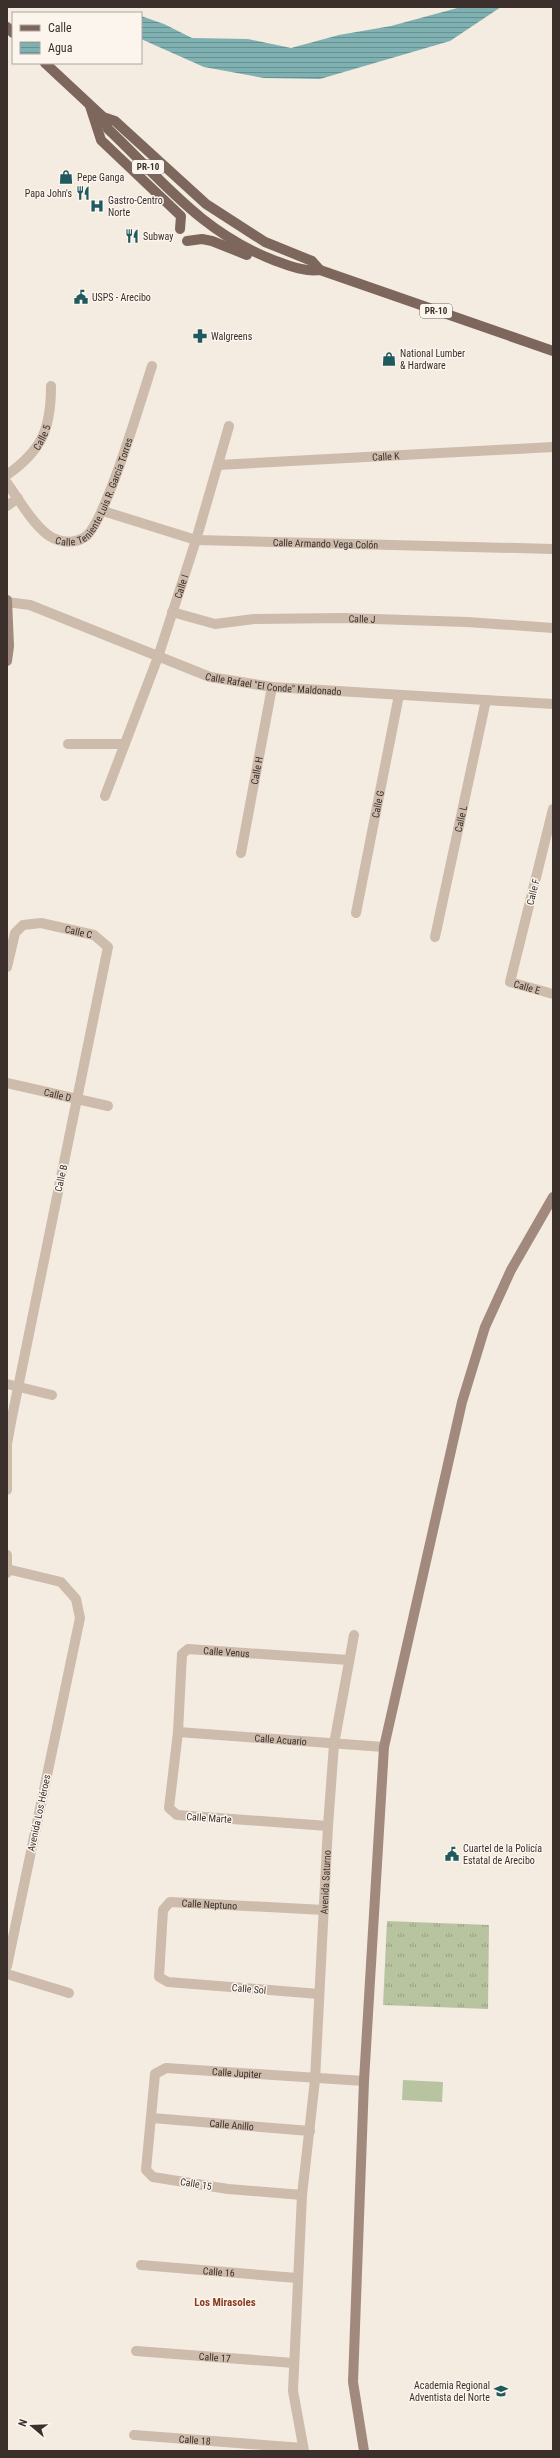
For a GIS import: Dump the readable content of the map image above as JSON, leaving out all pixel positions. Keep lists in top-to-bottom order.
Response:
{
  "streets": {
    "main road": ["PR-10"],
    "street": [
      "Calle 5",
      "Calle K",
      "Calle Teniente Luis R. García Torres",
      "Calle Armando Vega Colón",
      "Calle I",
      "Calle J",
      "Calle Rafael \"El Conde\" Maldonado",
      "Calle H",
      "Calle G",
      "Calle L",
      "Calle F",
      "Calle C",
      "Calle E",
      "Calle D",
      "Calle B",
      "Calle Venus",
      "Calle Acuario",
      "Avenida Los Héroes",
      "Calle Marte",
      "Avenida Saturno",
      "Calle Neptuno",
      "Calle Sol",
      "Calle Jupiter",
      "Calle Anillo",
      "Calle 15",
      "Calle 16",
      "Calle 17",
      "Calle 18"
    ]
  },
  "crossings": [
    ["Calle K", "Calle I"],
    ["Calle Teniente Luis R. García Torres", "Calle Armando Vega Colón"],
    ["Calle Armando Vega Colón", "Calle I"],
    ["Calle I", "Calle J"],
    ["Calle I", "Calle Rafael \"El Conde\" Maldonado"],
    ["Calle Rafael \"El Conde\" Maldonado", "Calle H"],
    ["Calle Rafael \"El Conde\" Maldonado", "Calle G"],
    ["Calle Rafael \"El Conde\" Maldonado", "Calle L"],
    ["Calle F", "Calle E"],
    ["Calle C", "Calle B"],
    ["Calle D", "Calle B"],
    ["Calle Venus", "Calle Acuario"],
    ["Calle Venus", "Calle Marte"],
    ["Calle Venus", "Avenida Saturno"],
    ["Calle Acuario", "Calle Marte"],
    ["Calle Acuario", "Avenida Saturno"],
    ["Calle Marte", "Avenida Saturno"],
    ["Avenida Saturno", "Calle Neptuno"],
    ["Avenida Saturno", "Calle Sol"],
    ["Avenida Saturno", "Calle Jupiter"],
    ["Avenida Saturno", "Calle Anillo"],
    ["Avenida Saturno", "Calle 15"],
    ["Avenida Saturno", "Calle 16"],
    ["Avenida Saturno", "Calle 17"],
    ["Avenida Saturno", "Calle 18"],
    ["Calle Neptuno", "Calle Sol"],
    ["Calle Jupiter", "Calle Anillo"],
    ["Calle Jupiter", "Calle 15"],
    ["Calle Anillo", "Calle 15"]
  ],
  "districts": ["Los Mirasoles"],
  "places": {
    "shop": ["Pepe Ganga", "National Lumber & Hardware"],
    "restaurant": ["Papa John's", "Subway"],
    "hospital": ["Gastro-Centro Norte"],
    "public building": ["USPS - Arecibo", "Cuartel de la Policía Estatal de Arecibo"],
    "pharmacy": ["Walgreens"],
    "school or university": ["Academia Regional Adventista del Norte"]
  },
  "legend": ["Calle", "Agua"],
  "north": "left"
}
